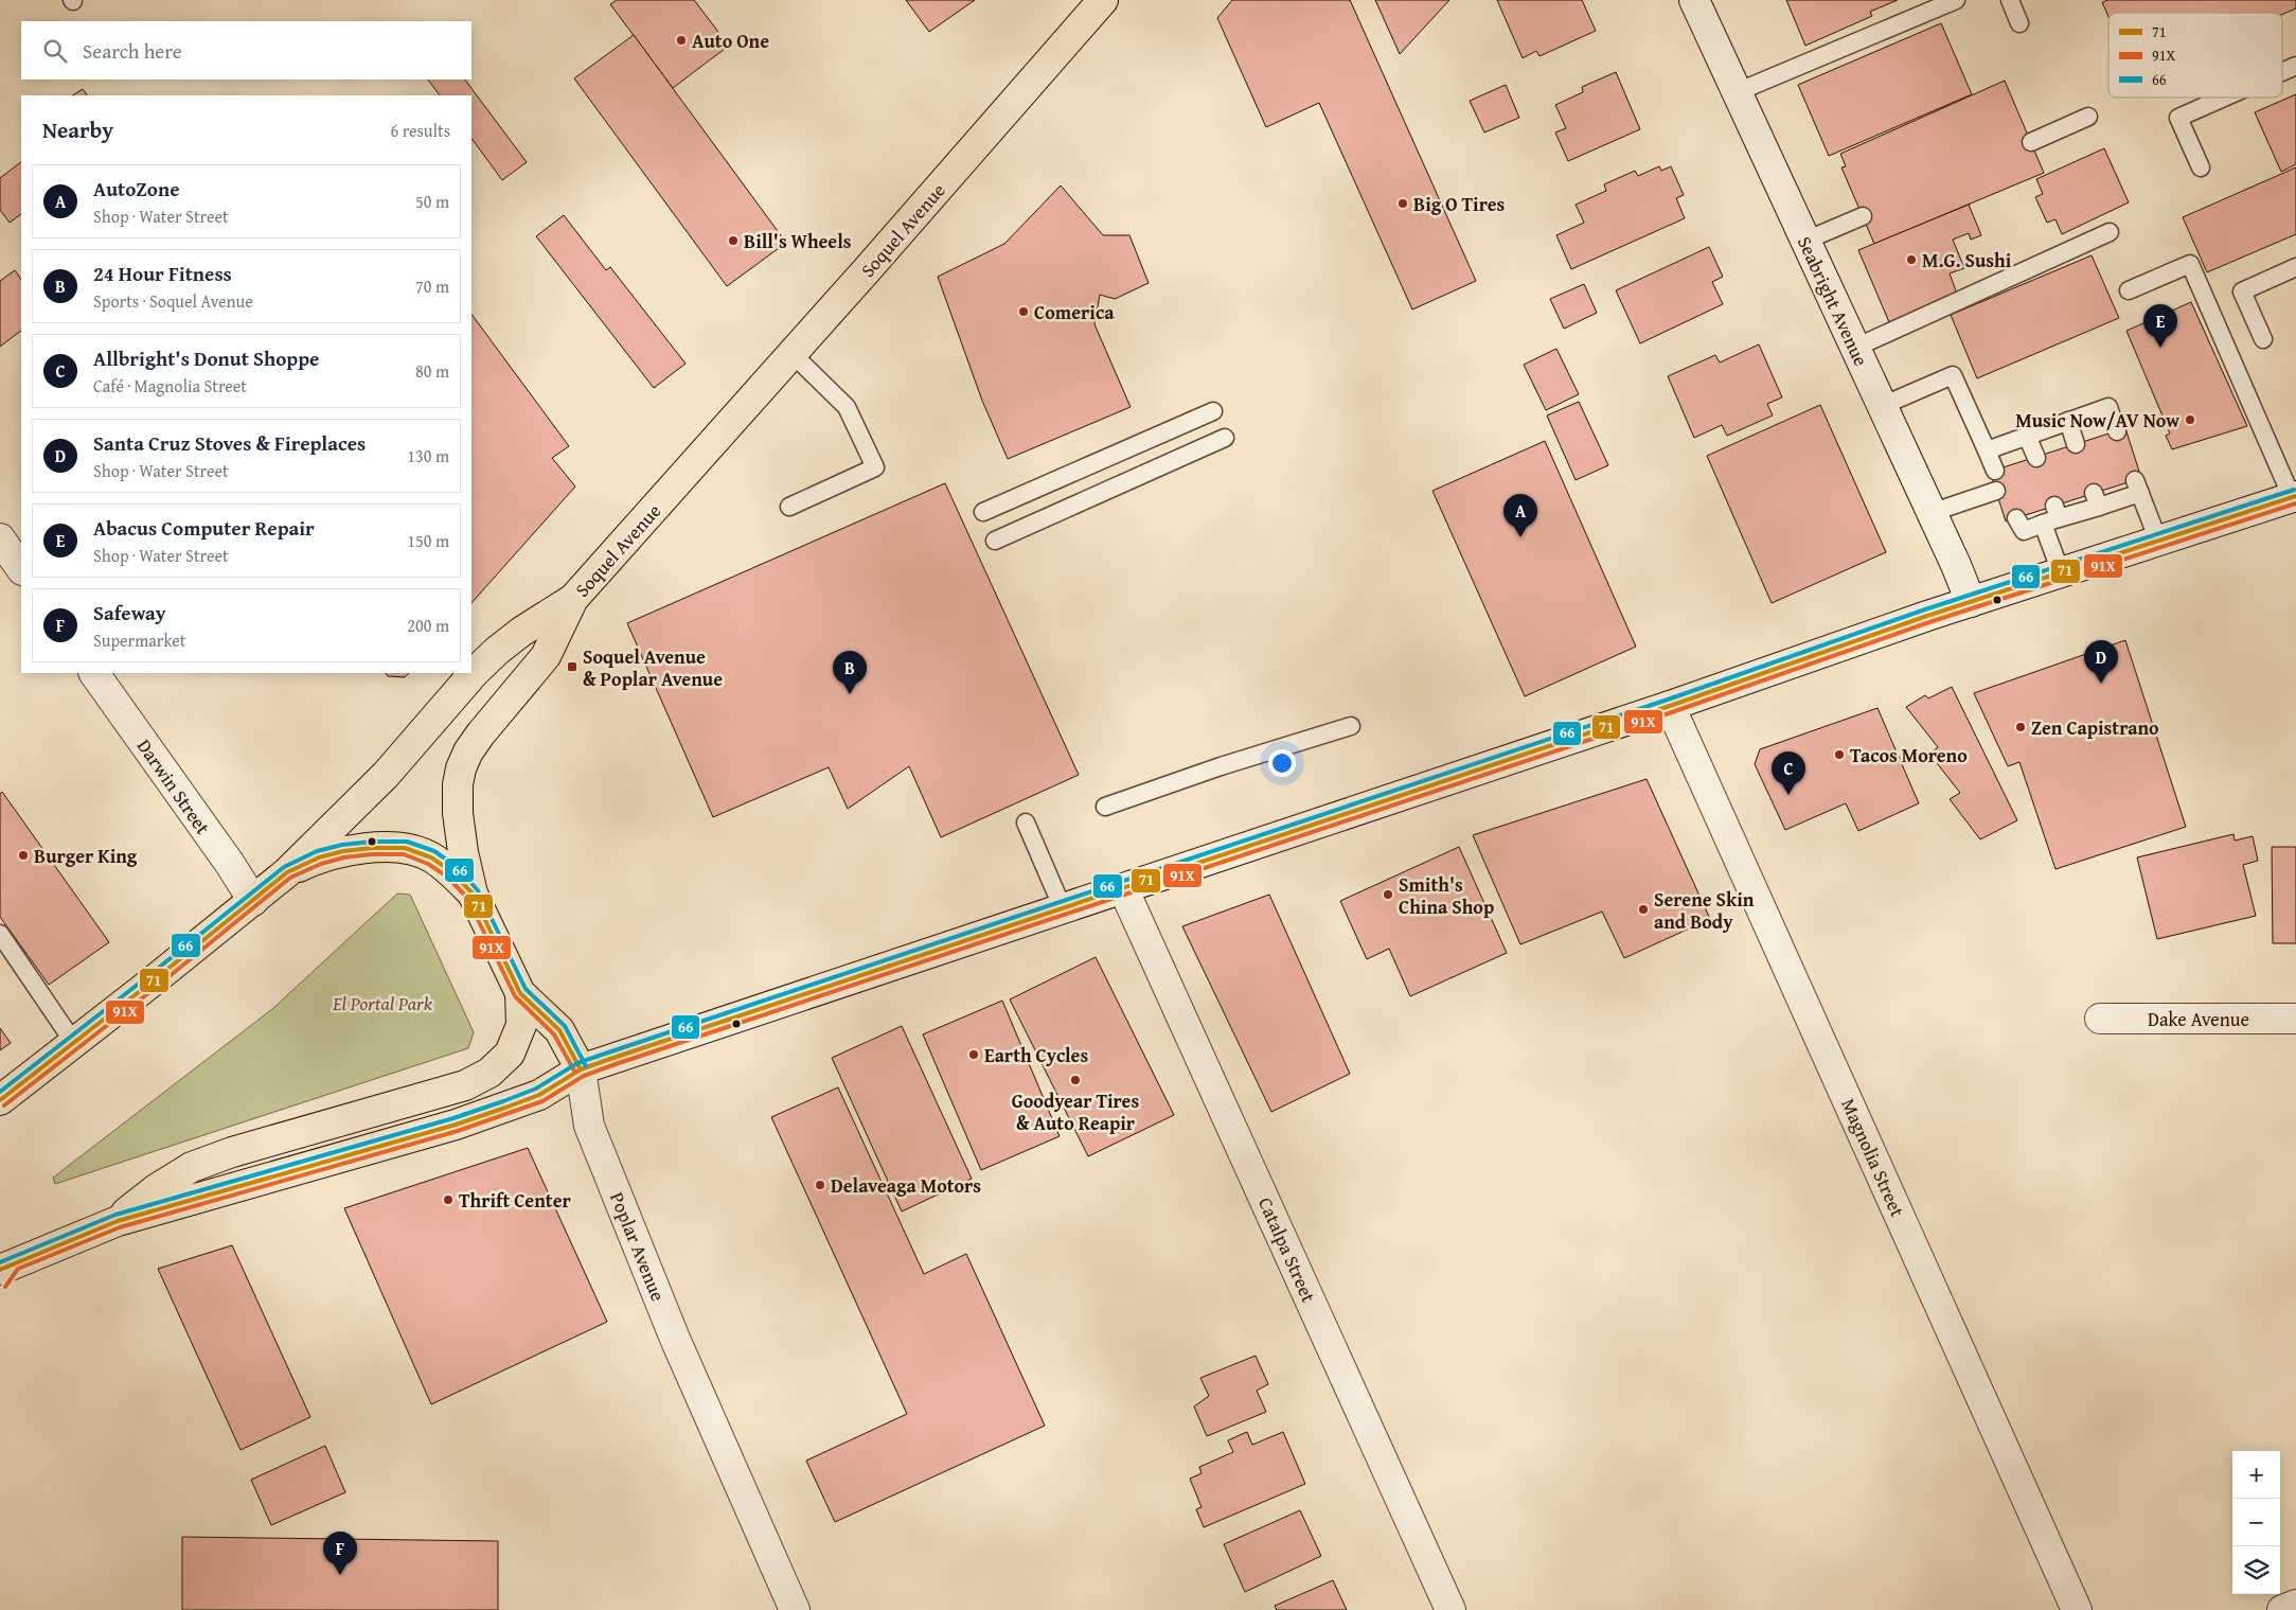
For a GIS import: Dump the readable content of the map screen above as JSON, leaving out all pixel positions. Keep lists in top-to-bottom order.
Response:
{
  "streets": {
    "main road": ["Soquel Avenue", "Poplar Avenue"],
    "street": [
      "Seabright Avenue",
      "Darwin Street",
      "Dake Avenue",
      "Magnolia Street",
      "Catalpa Street"
    ]
  },
  "crossings": [
    ["Soquel Avenue", "Darwin Street"]
  ],
  "parks": ["El Portal Park"],
  "places": {
    "other": [
      "Auto One",
      "Big O Tires",
      "Bill's Wheels",
      "M.G. Sushi",
      "Comerica",
      "Music Now/AV Now",
      "Zen Capistrano",
      "Tacos Moreno",
      "Burger King",
      "Smith's China Shop",
      "Serene Skin and Body",
      "Earth Cycles",
      "Goodyear Tires & Auto Reapir",
      "Delaveaga Motors",
      "Thrift Center"
    ],
    "transit": ["Soquel Avenue & Poplar Avenue"]
  },
  "lines": ["transit line 66", "transit line 71", "transit line 91X"],
  "legend": ["71", "91X", "66"],
  "page": {
    "search": "Search here",
    "heading": ["Nearby", "6 results"],
    "list": [
      {
        "mark": "A",
        "name": "AutoZone",
        "note": "Shop · Water Street",
        "value": "50 m"
      },
      {
        "mark": "B",
        "name": "24 Hour Fitness",
        "note": "Sports · Soquel Avenue",
        "value": "70 m"
      },
      {
        "mark": "C",
        "name": "Allbright's Donut Shoppe",
        "note": "Café · Magnolia Street",
        "value": "80 m"
      },
      {
        "mark": "D",
        "name": "Santa Cruz Stoves & Fireplaces",
        "note": "Shop · Water Street",
        "value": "130 m"
      },
      {
        "mark": "E",
        "name": "Abacus Computer Repair",
        "note": "Shop · Water Street",
        "value": "150 m"
      },
      {
        "mark": "F",
        "name": "Safeway",
        "note": "Supermarket",
        "value": "200 m"
      }
    ],
    "pins": [
      "E",
      "A",
      "D",
      "B",
      "C",
      "F"
    ],
    "map_buttons": ["+", "−"]
  }
}
